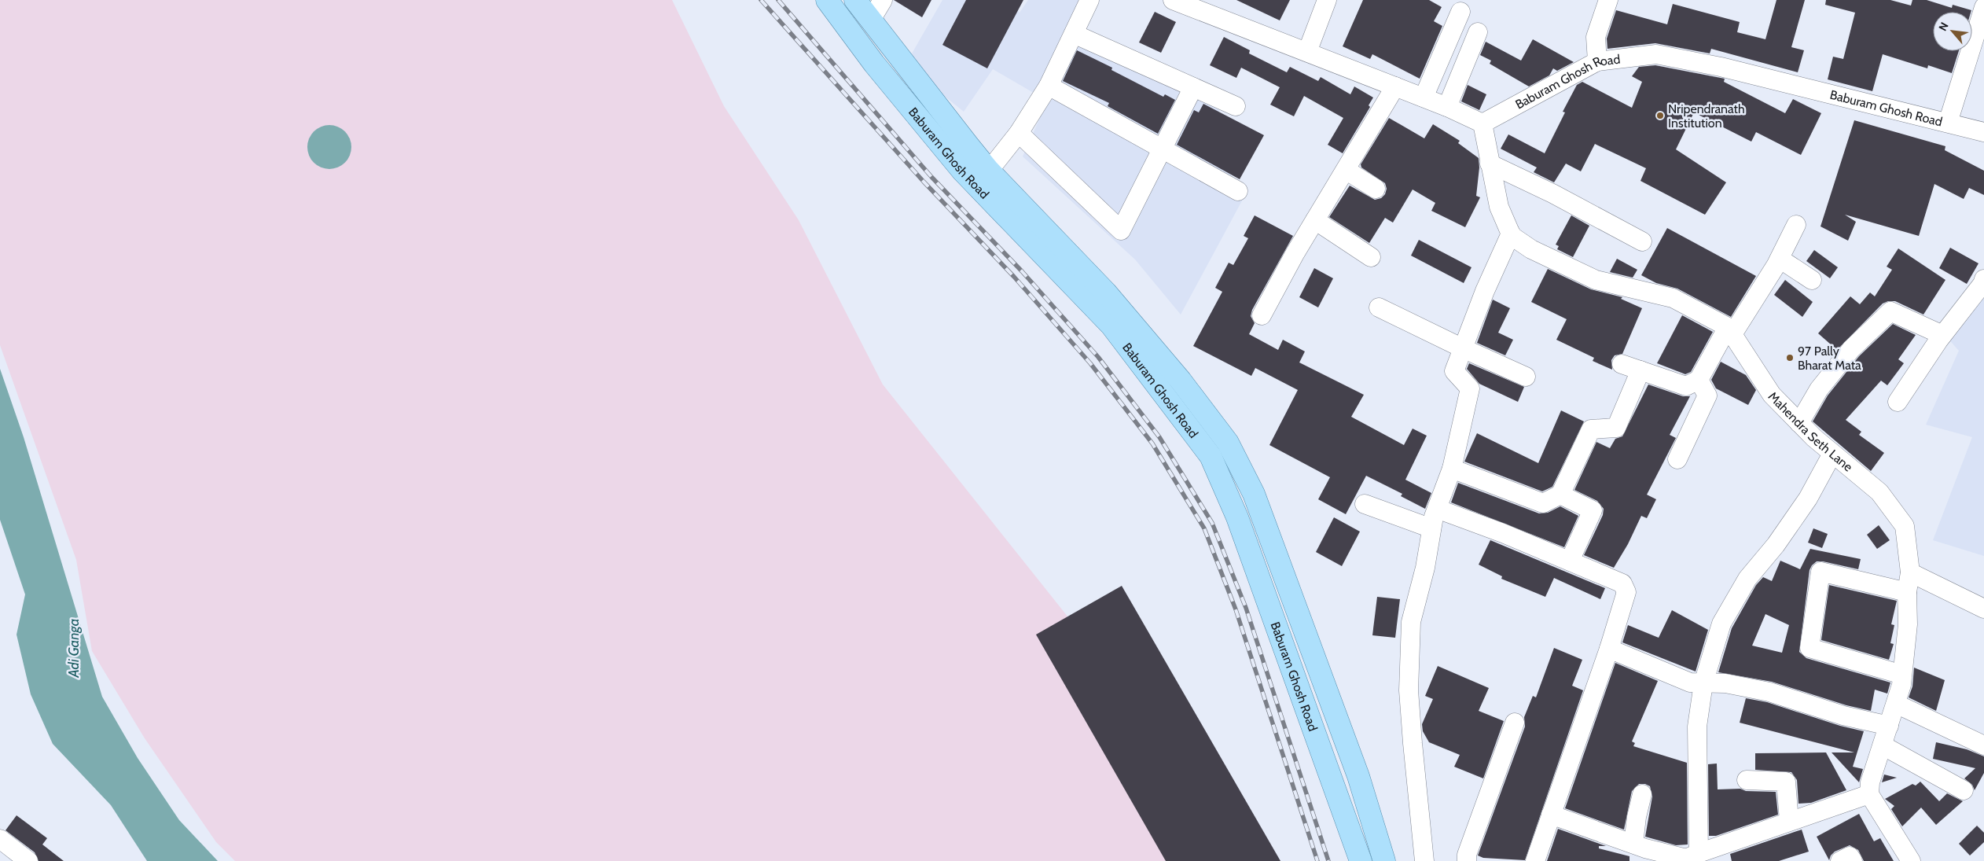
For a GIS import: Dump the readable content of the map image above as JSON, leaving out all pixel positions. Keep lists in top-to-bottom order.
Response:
{
  "streets": {
    "main road": ["Baburam Ghosh Road"],
    "street": ["Mahendra Seth Lane"]
  },
  "crossings": [
    ["Baburam Ghosh Road", "Mahendra Seth Lane"]
  ],
  "water": ["Adi Ganga"],
  "places": ["Nripendranath Institution", "97 Pally Bharat Mata"],
  "north": "top left"
}
